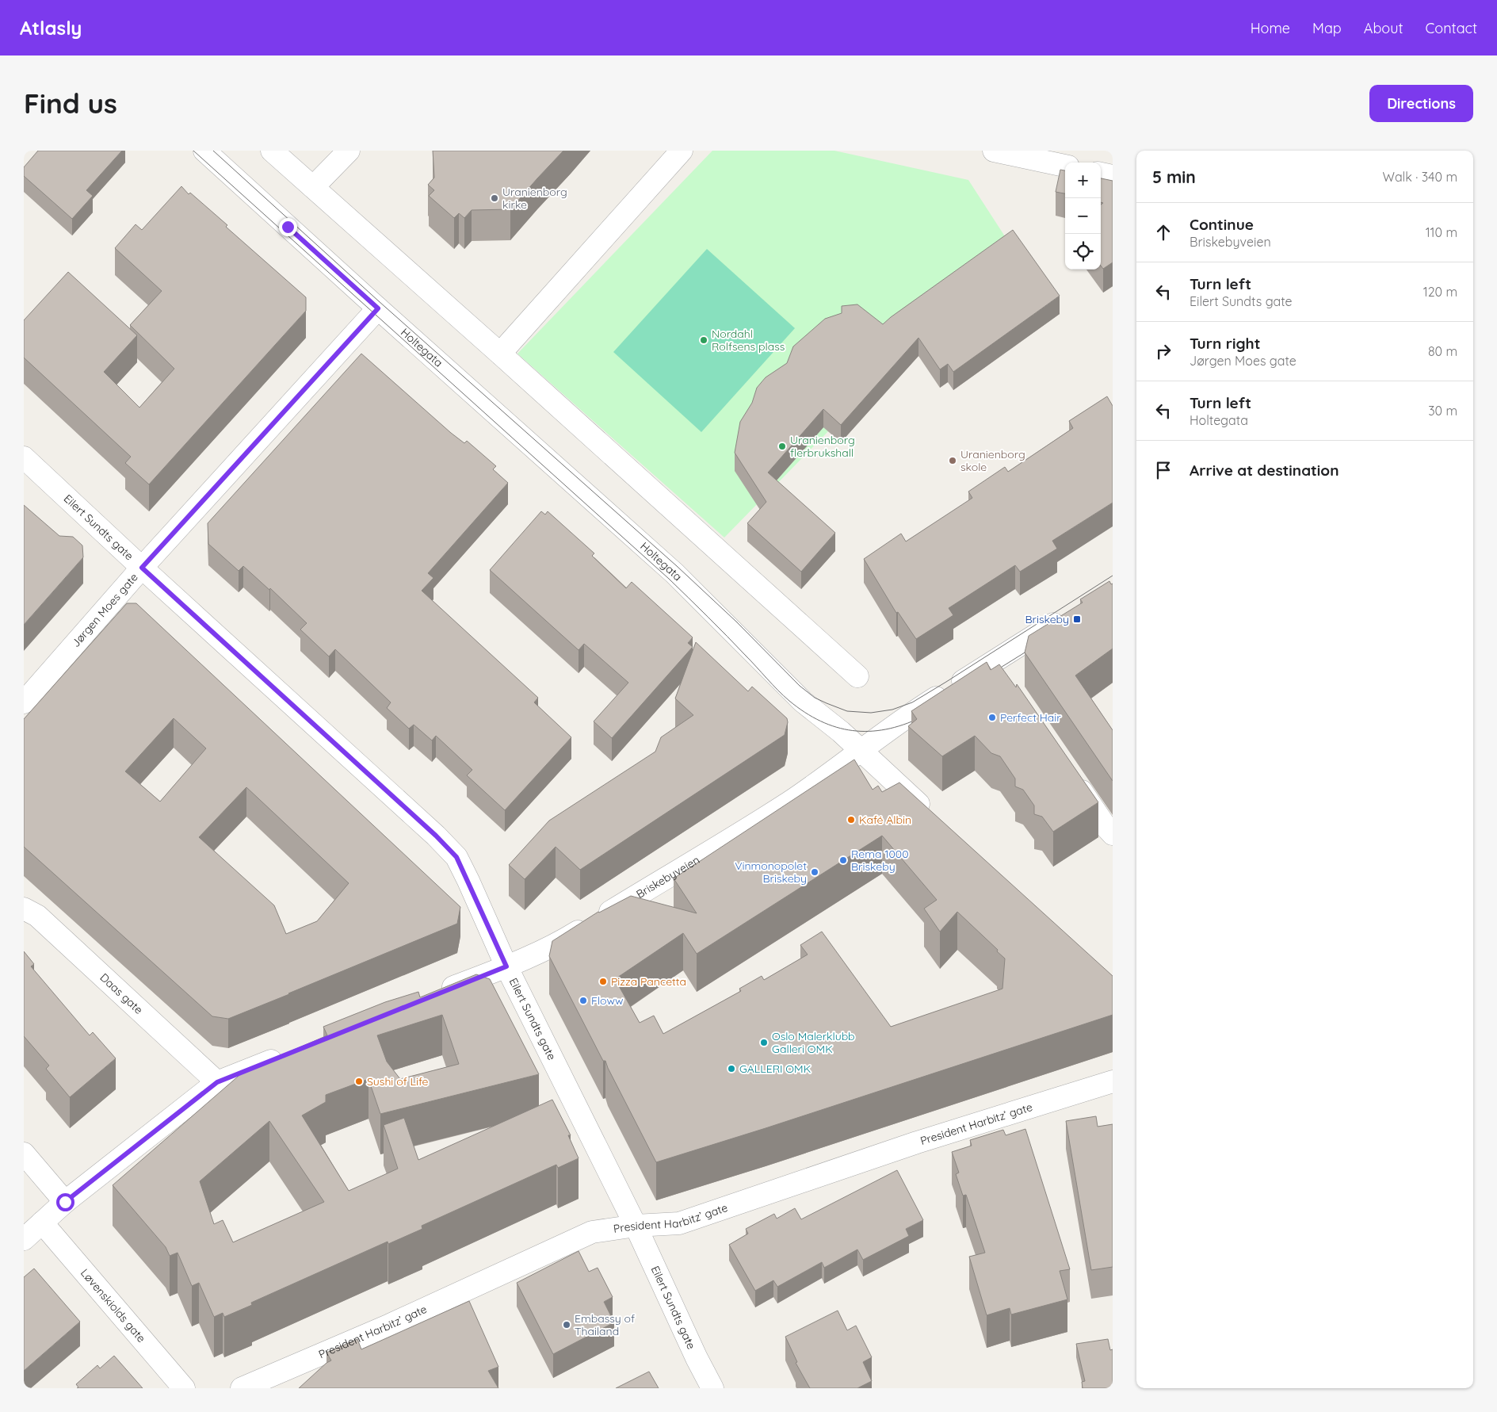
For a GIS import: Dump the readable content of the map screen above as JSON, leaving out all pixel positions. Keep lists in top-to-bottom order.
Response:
{
  "streets": {
    "street": [
      "Holtegata",
      "Eilert Sundts gate",
      "Jørgen Moes gate",
      "Briskebyveien",
      "Daas gate",
      "President Harbitz’ gate",
      "Løvenskiolds gate"
    ]
  },
  "crossings": [
    ["Holtegata", "Jørgen Moes gate"],
    ["Holtegata", "Briskebyveien"],
    ["Eilert Sundts gate", "Jørgen Moes gate"],
    ["Eilert Sundts gate", "Briskebyveien"],
    ["Eilert Sundts gate", "President Harbitz’ gate"]
  ],
  "places": {
    "other": [
      "Uranienborg kirke",
      "Nordahl Rolfsens plass",
      "Uranienborg flerbrukshall",
      "Uranienborg skole",
      "Perfect Hair",
      "Kafé Albin",
      "Rema 1000 Briskeby",
      "Vinmonopolet Briskeby",
      "Pizza Pancetta",
      "Floww",
      "Oslo Malerklubb Galleri OMK",
      "GALLERI OMK",
      "Sushi of Life",
      "Embassy of Thailand"
    ],
    "transit": ["Briskeby"]
  },
  "page": {
    "header": "Atlasly",
    "nav": [
      "Home",
      "Map",
      "About",
      "Contact"
    ],
    "buttons": "Directions",
    "title": "Find us",
    "heading": ["5 min", "Walk · 340 m"],
    "map_buttons": ["+", "−"],
    "list": [
      ["Continue", "Briskebyveien", "110 m"],
      ["Turn left", "Eilert Sundts gate", "120 m"],
      ["Turn right", "Jørgen Moes gate", "80 m"],
      ["Turn left", "Holtegata", "30 m"],
      "Arrive at destination"
    ]
  }
}
